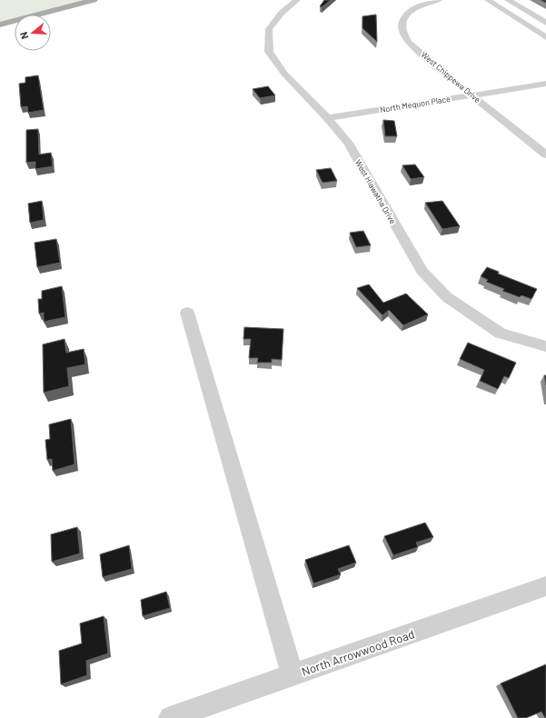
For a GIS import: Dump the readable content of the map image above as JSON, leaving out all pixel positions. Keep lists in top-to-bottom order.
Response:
{
  "streets": {
    "street": [
      "West Chippewa Drive",
      "North Mequon Place",
      "West Hiawatha Drive",
      "North Arrowwood Road"
    ]
  },
  "crossings": [
    ["West Chippewa Drive", "North Mequon Place"],
    ["North Mequon Place", "West Hiawatha Drive"]
  ],
  "north": "left"
}
